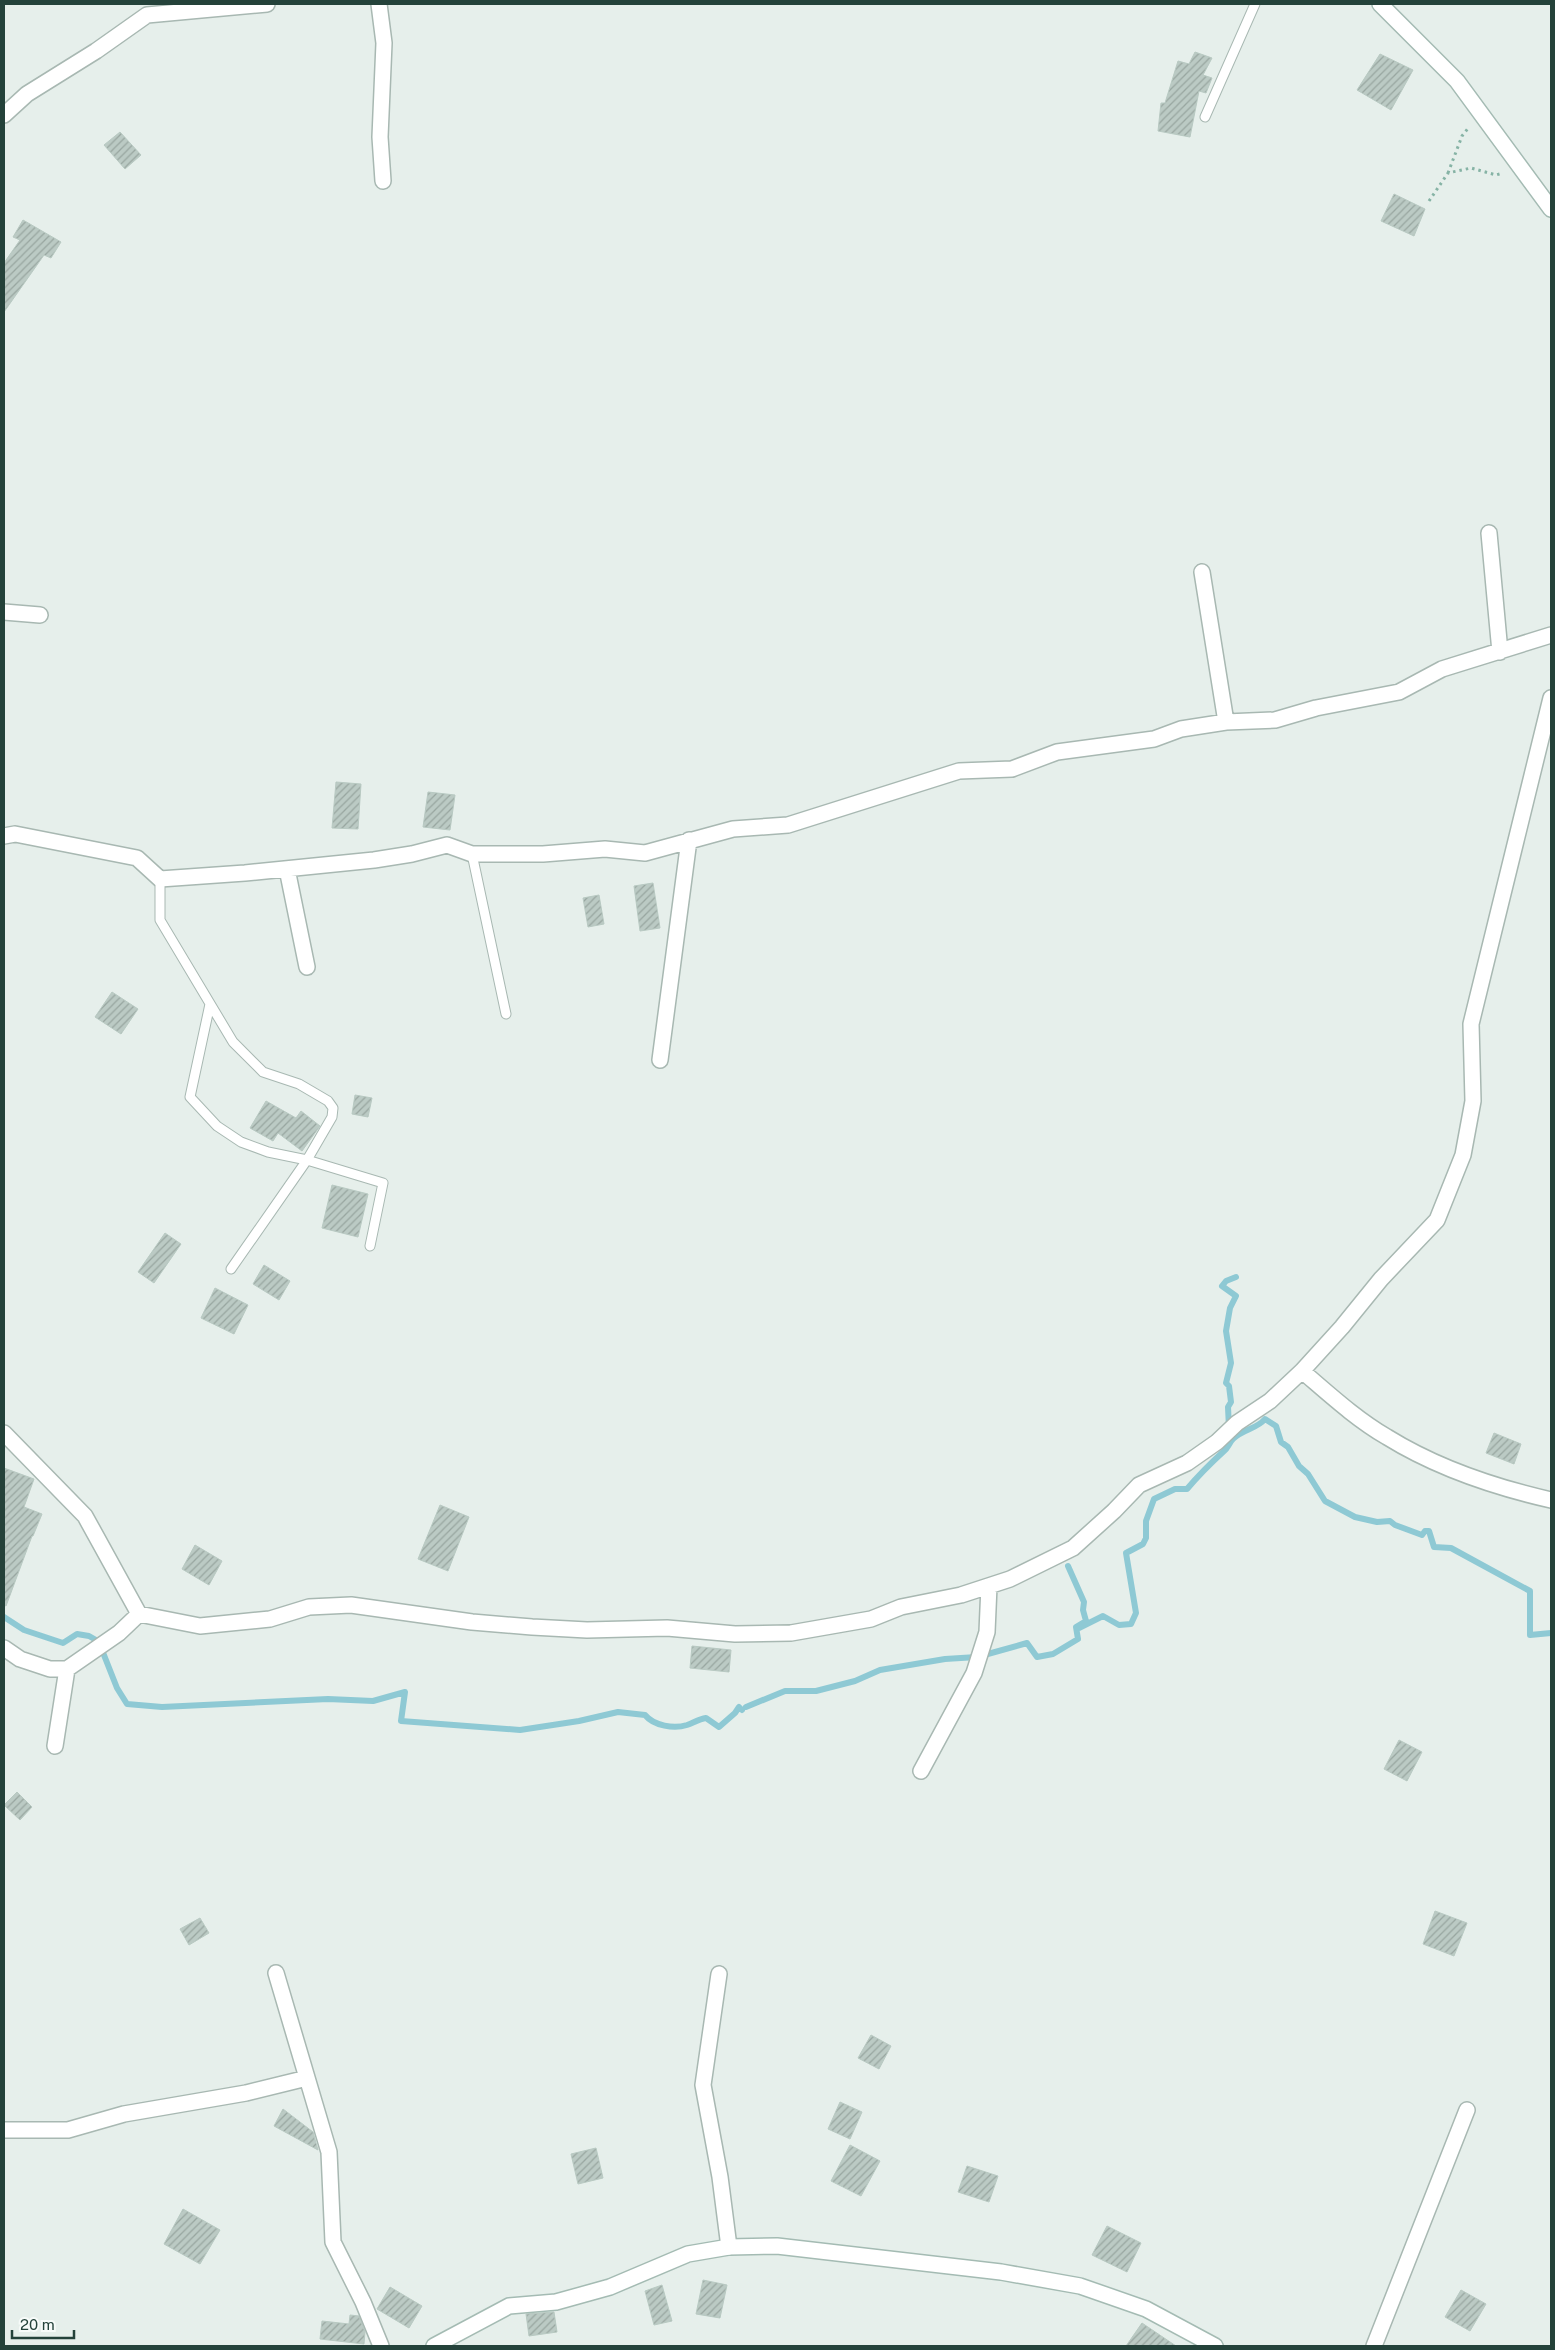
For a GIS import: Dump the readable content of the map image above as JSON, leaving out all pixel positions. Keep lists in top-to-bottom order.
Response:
{
  "scale_bar": "20 m"
}
